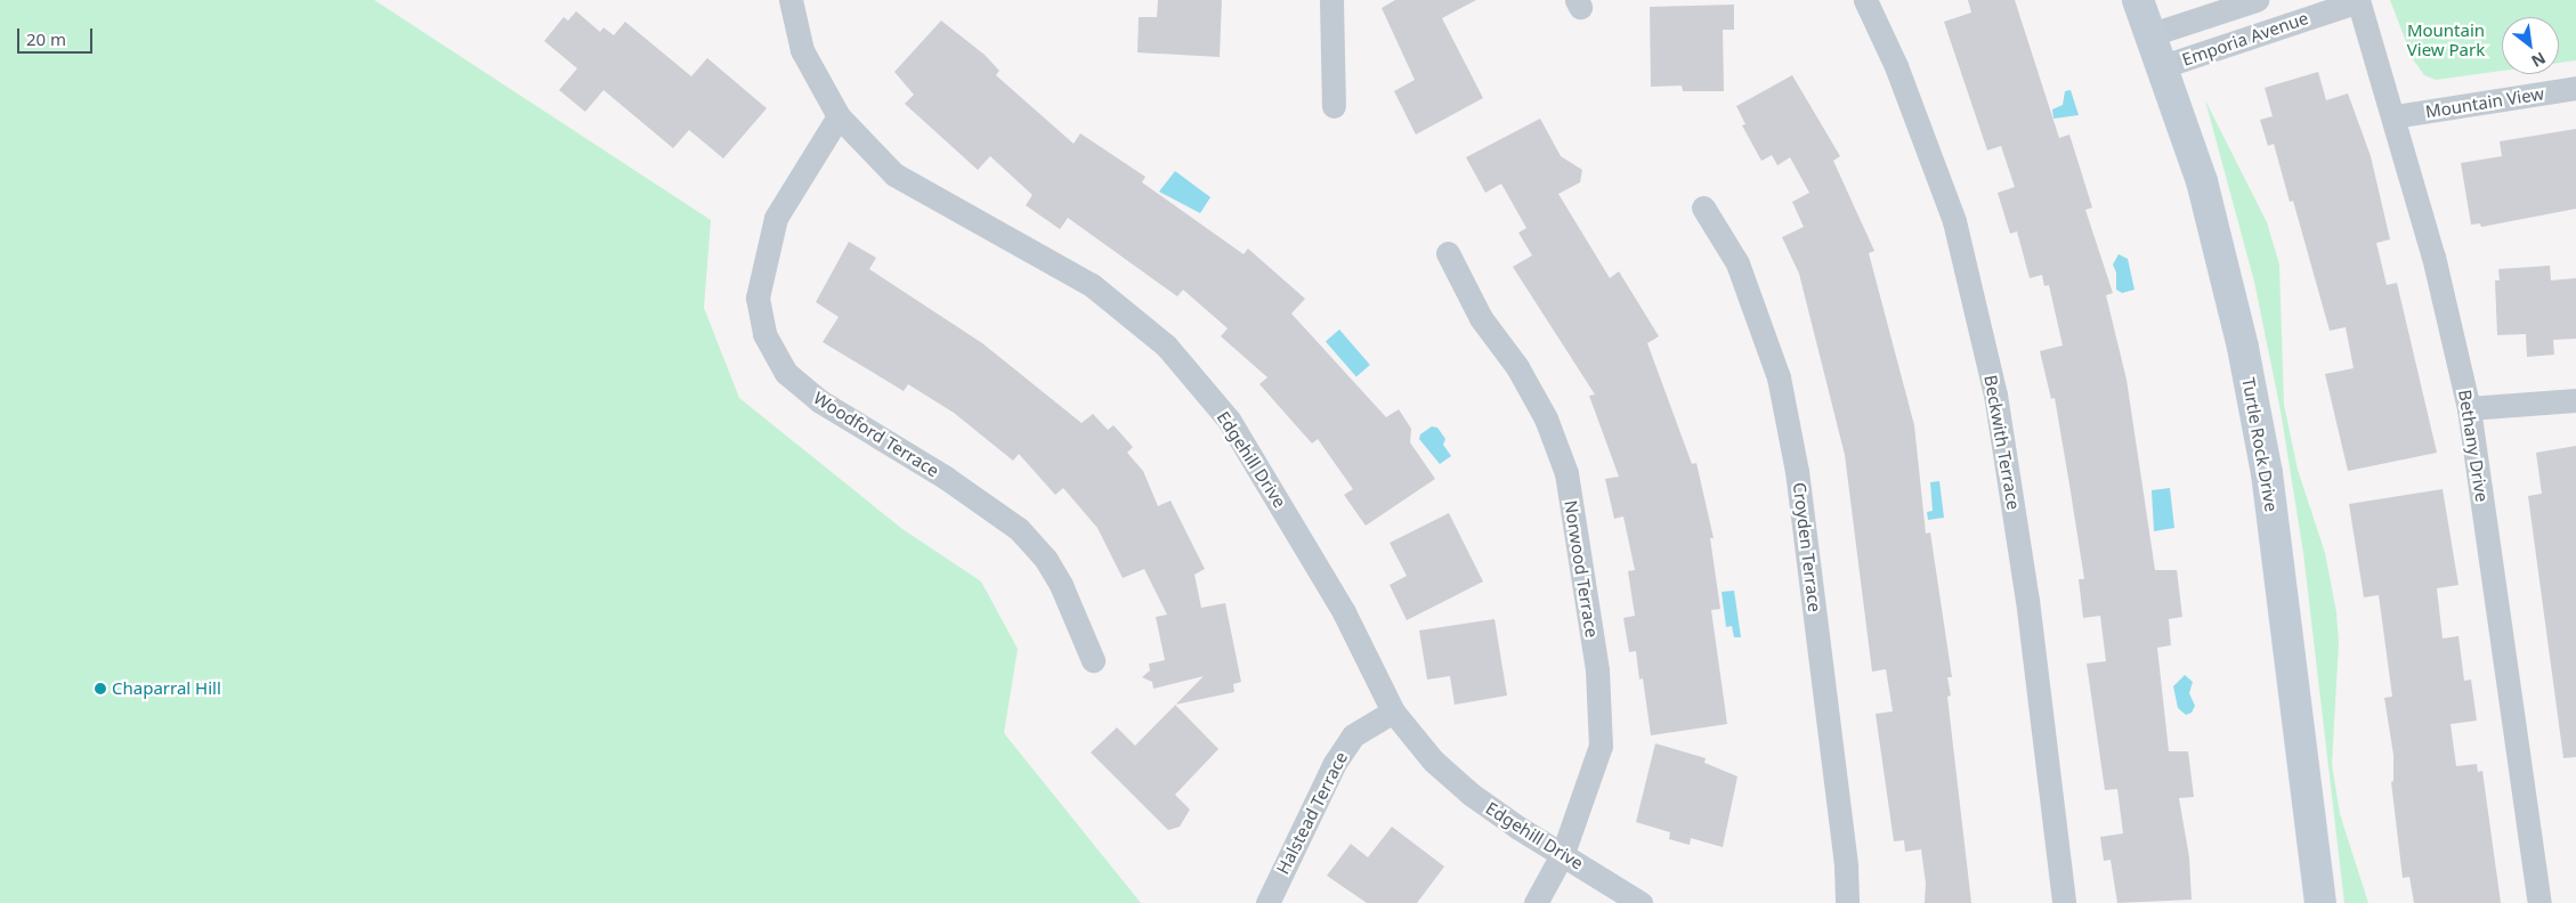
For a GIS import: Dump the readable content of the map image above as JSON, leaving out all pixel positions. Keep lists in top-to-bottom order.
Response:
{
  "streets": {
    "street": [
      "Emporia Avenue",
      "Mountain View",
      "Woodford Terrace",
      "Beckwith Terrace",
      "Turtle Rock Drive",
      "Bethany Drive",
      "Edgehill Drive",
      "Croyden Terrace",
      "Norwood Terrace",
      "Halstead Terrace"
    ]
  },
  "crossings": [
    ["Emporia Avenue", "Turtle Rock Drive"],
    ["Emporia Avenue", "Bethany Drive"],
    ["Mountain View", "Bethany Drive"],
    ["Woodford Terrace", "Edgehill Drive"],
    ["Edgehill Drive", "Norwood Terrace"],
    ["Edgehill Drive", "Halstead Terrace"]
  ],
  "parks": ["Mountain View Park"],
  "places": ["Chaparral Hill"],
  "scale_bar": "20 m",
  "north": "bottom right"
}
